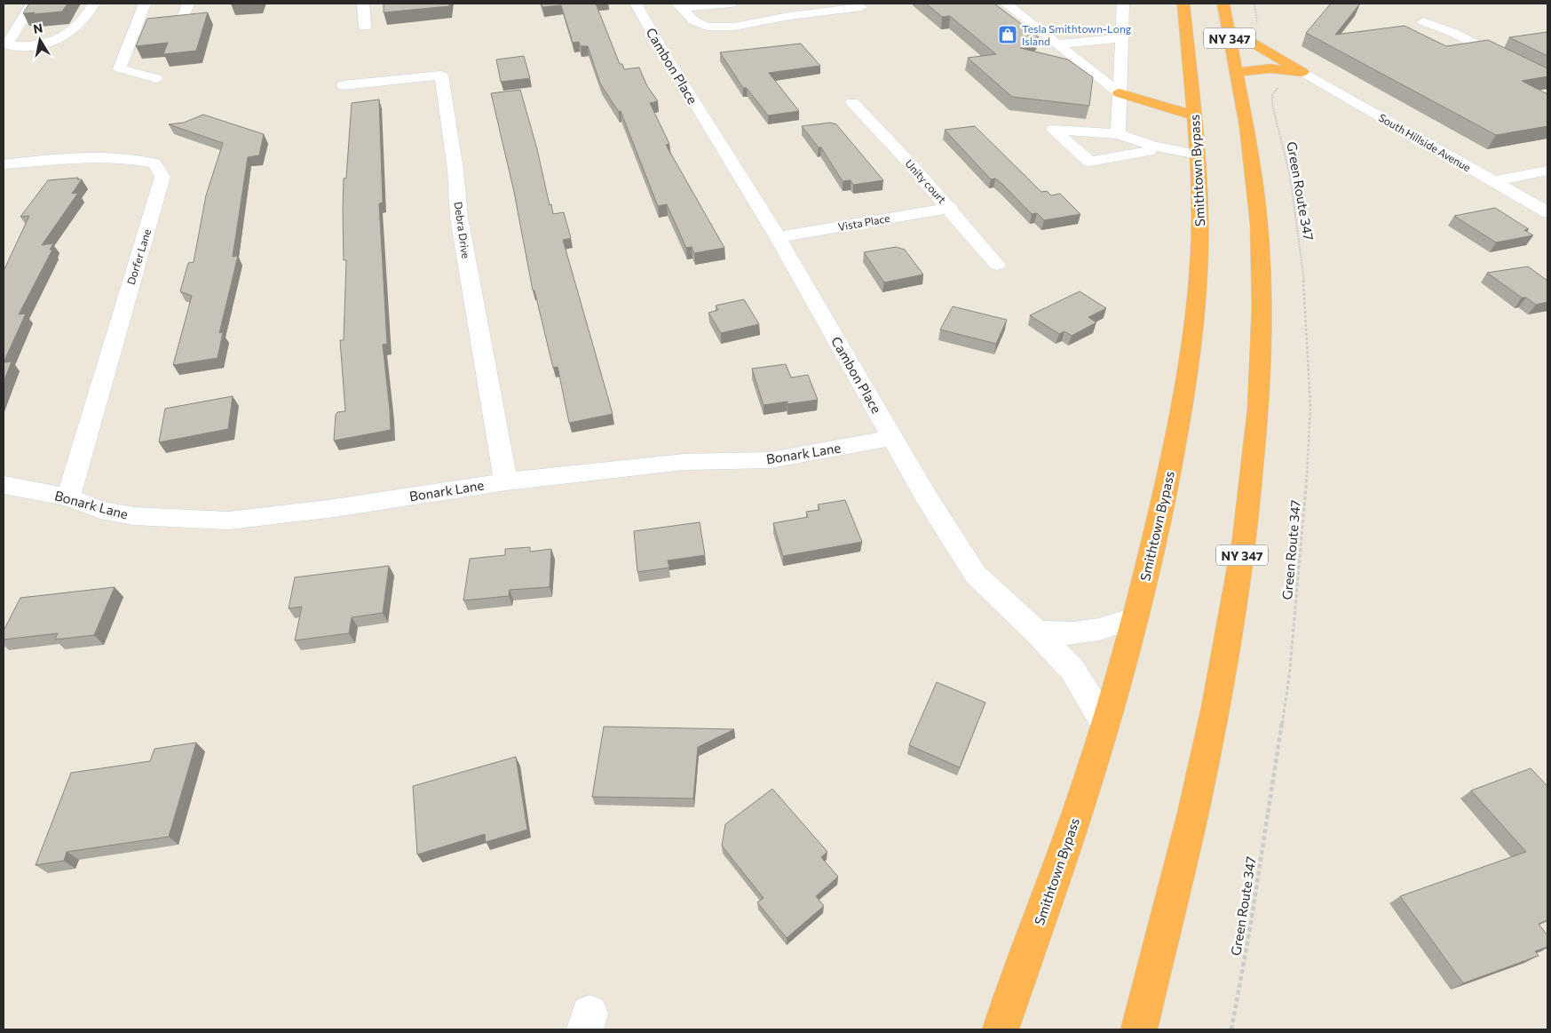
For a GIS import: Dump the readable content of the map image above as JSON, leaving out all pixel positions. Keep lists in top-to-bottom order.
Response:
{
  "streets": {
    "highway": ["NY 347", "Smithtown Bypass"],
    "street": [
      "Cambon Place",
      "South Hillside Avenue",
      "Unity court",
      "Vista Place",
      "Debra Drive",
      "Dorfer Lane",
      "Bonark Lane"
    ],
    "path": ["Green Route 347"]
  },
  "crossings": [
    ["Cambon Place", "Smithtown Bypass"],
    ["Cambon Place", "Vista Place"],
    ["Cambon Place", "Bonark Lane"],
    ["Unity court", "Vista Place"],
    ["Debra Drive", "Bonark Lane"],
    ["Dorfer Lane", "Bonark Lane"]
  ],
  "places": {
    "shop": ["Tesla Smithtown-Long Island"]
  },
  "north": "top"
}
